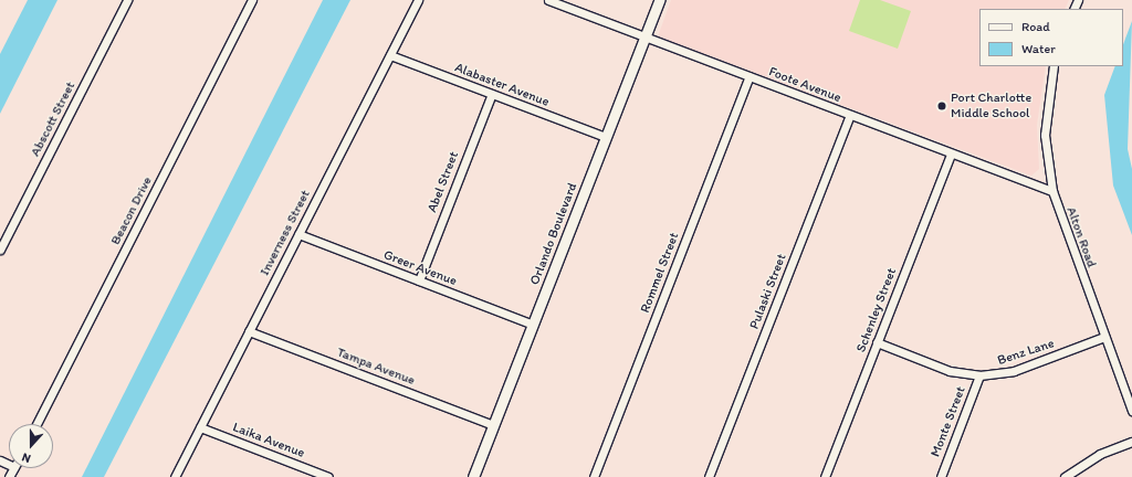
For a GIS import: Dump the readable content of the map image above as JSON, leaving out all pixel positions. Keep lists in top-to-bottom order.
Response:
{
  "streets": {
    "street": [
      "Alabaster Avenue",
      "Foote Avenue",
      "Abscott Street",
      "Abel Street",
      "Beacon Drive",
      "Inverness Street",
      "Orlando Boulevard",
      "Alton Road",
      "Greer Avenue",
      "Rommel Street",
      "Pulaski Street",
      "Schenley Street",
      "Benz Lane",
      "Tampa Avenue",
      "Monte Street",
      "Laika Avenue"
    ]
  },
  "crossings": [
    ["Alabaster Avenue", "Abel Street"],
    ["Alabaster Avenue", "Inverness Street"],
    ["Alabaster Avenue", "Orlando Boulevard"],
    ["Foote Avenue", "Orlando Boulevard"],
    ["Foote Avenue", "Alton Road"],
    ["Foote Avenue", "Rommel Street"],
    ["Foote Avenue", "Pulaski Street"],
    ["Foote Avenue", "Schenley Street"],
    ["Abel Street", "Greer Avenue"],
    ["Inverness Street", "Greer Avenue"],
    ["Inverness Street", "Tampa Avenue"],
    ["Inverness Street", "Laika Avenue"],
    ["Orlando Boulevard", "Greer Avenue"],
    ["Orlando Boulevard", "Tampa Avenue"],
    ["Alton Road", "Benz Lane"],
    ["Schenley Street", "Benz Lane"],
    ["Benz Lane", "Monte Street"]
  ],
  "places": ["Port Charlotte Middle School"],
  "legend": ["Road", "Water"],
  "north": "bottom"
}
